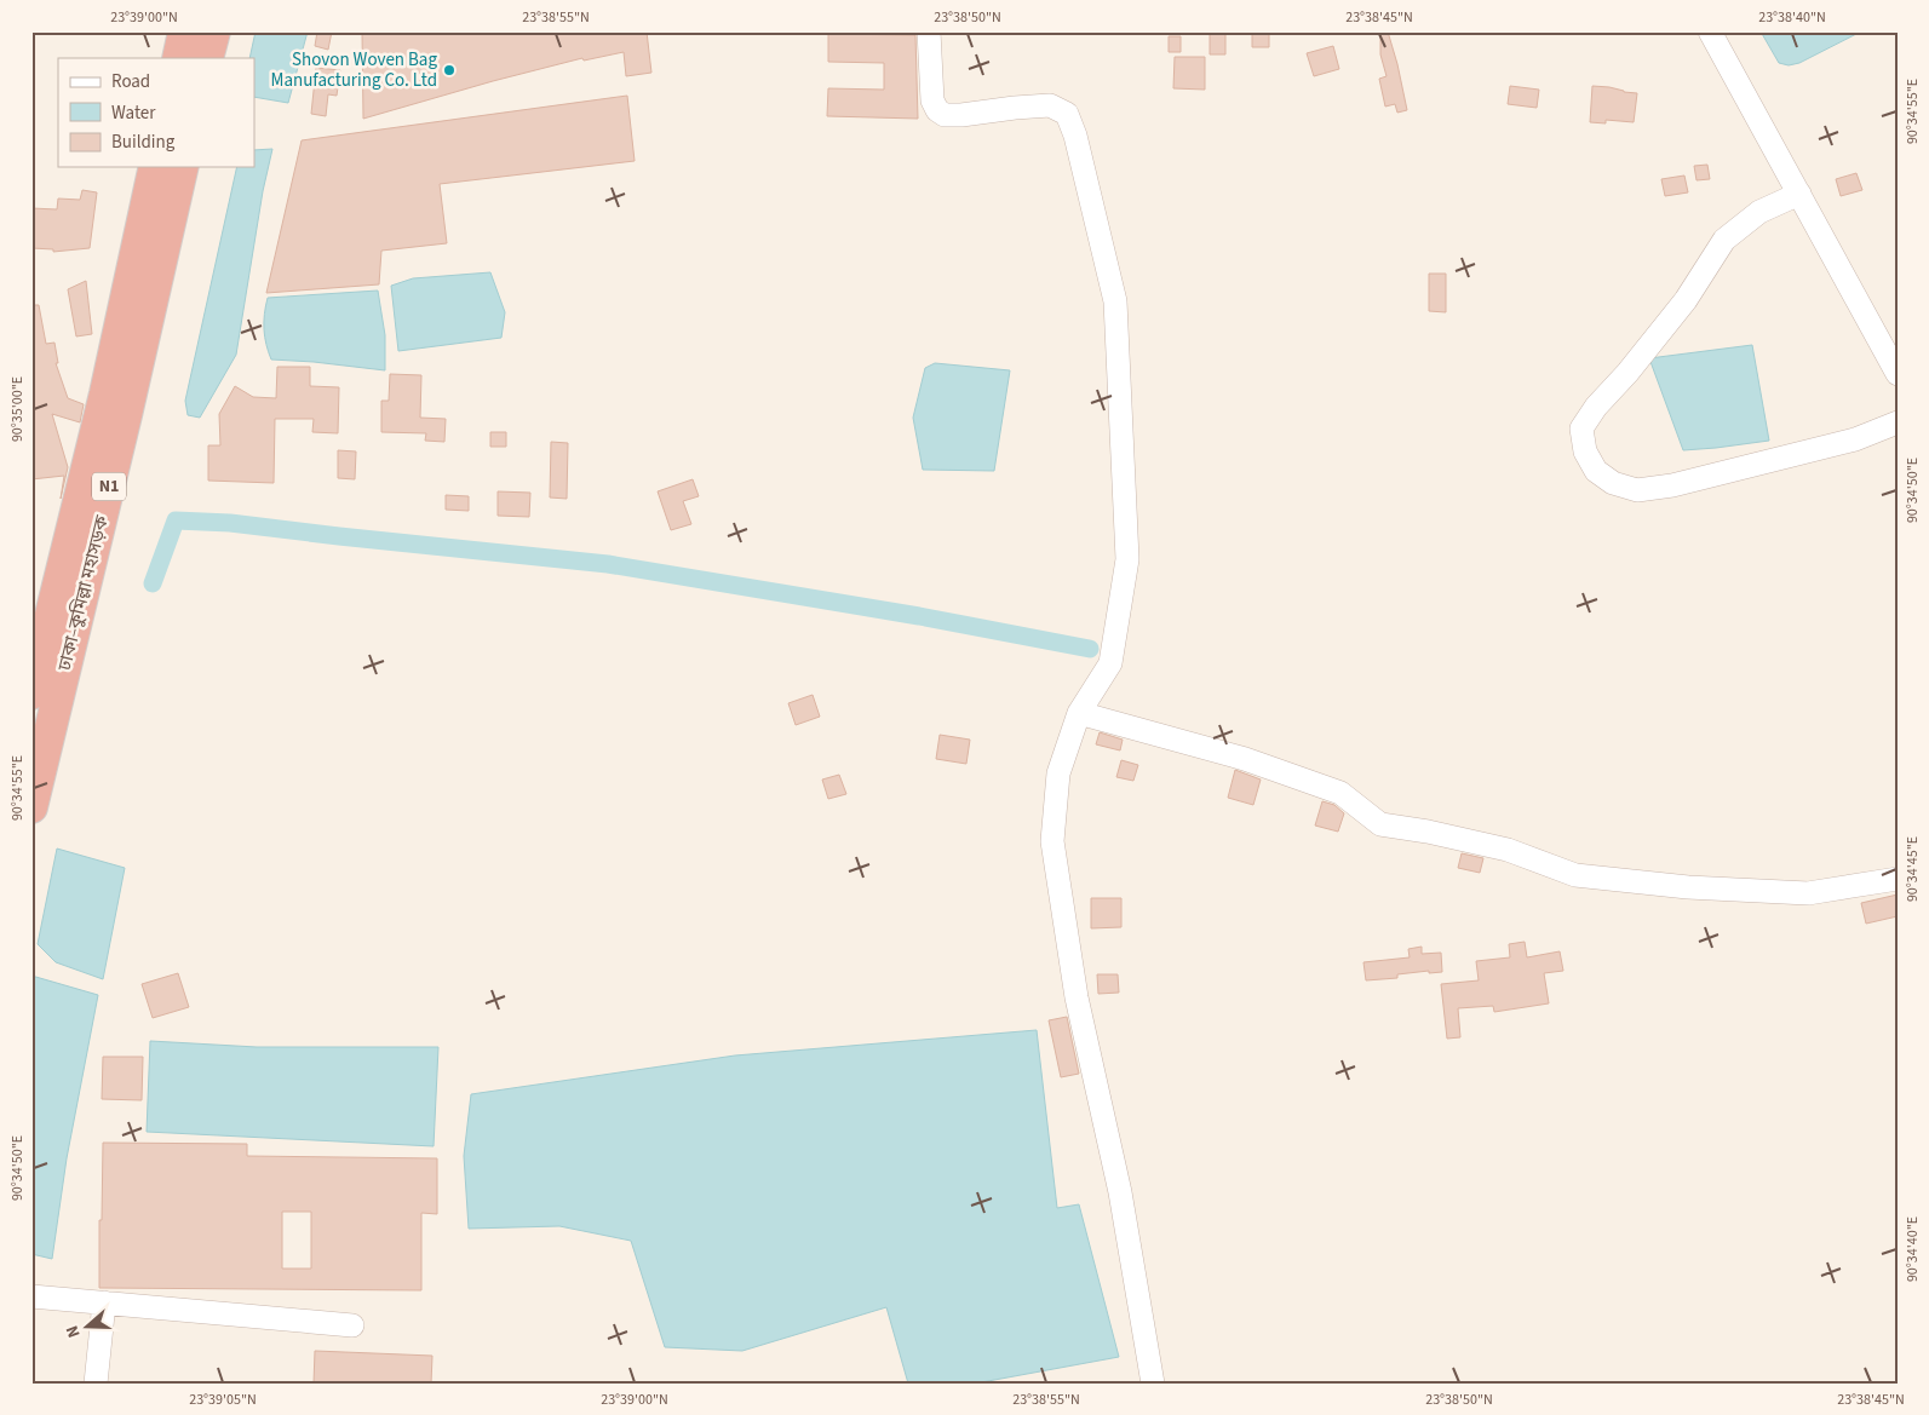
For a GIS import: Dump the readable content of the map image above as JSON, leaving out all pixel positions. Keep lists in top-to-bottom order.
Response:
{
  "streets": {
    "highway": ["N1", "ঢাকা–কুমিল্লা মহাসড়ক"]
  },
  "places": ["Shovon Woven Bag Manufacturing Co. Ltd"],
  "legend": ["Road", "Water", "Building"],
  "north": "left",
  "coordinates": [
    "23°39'00\"N",
    "23°38'55\"N",
    "23°38'50\"N",
    "23°38'45\"N",
    "23°38'40\"N",
    "90°34'55\"E",
    "90°35'00\"E",
    "90°34'50\"E",
    "90°34'45\"E",
    "90°34'40\"E",
    "23°39'05\"N"
  ]
}
